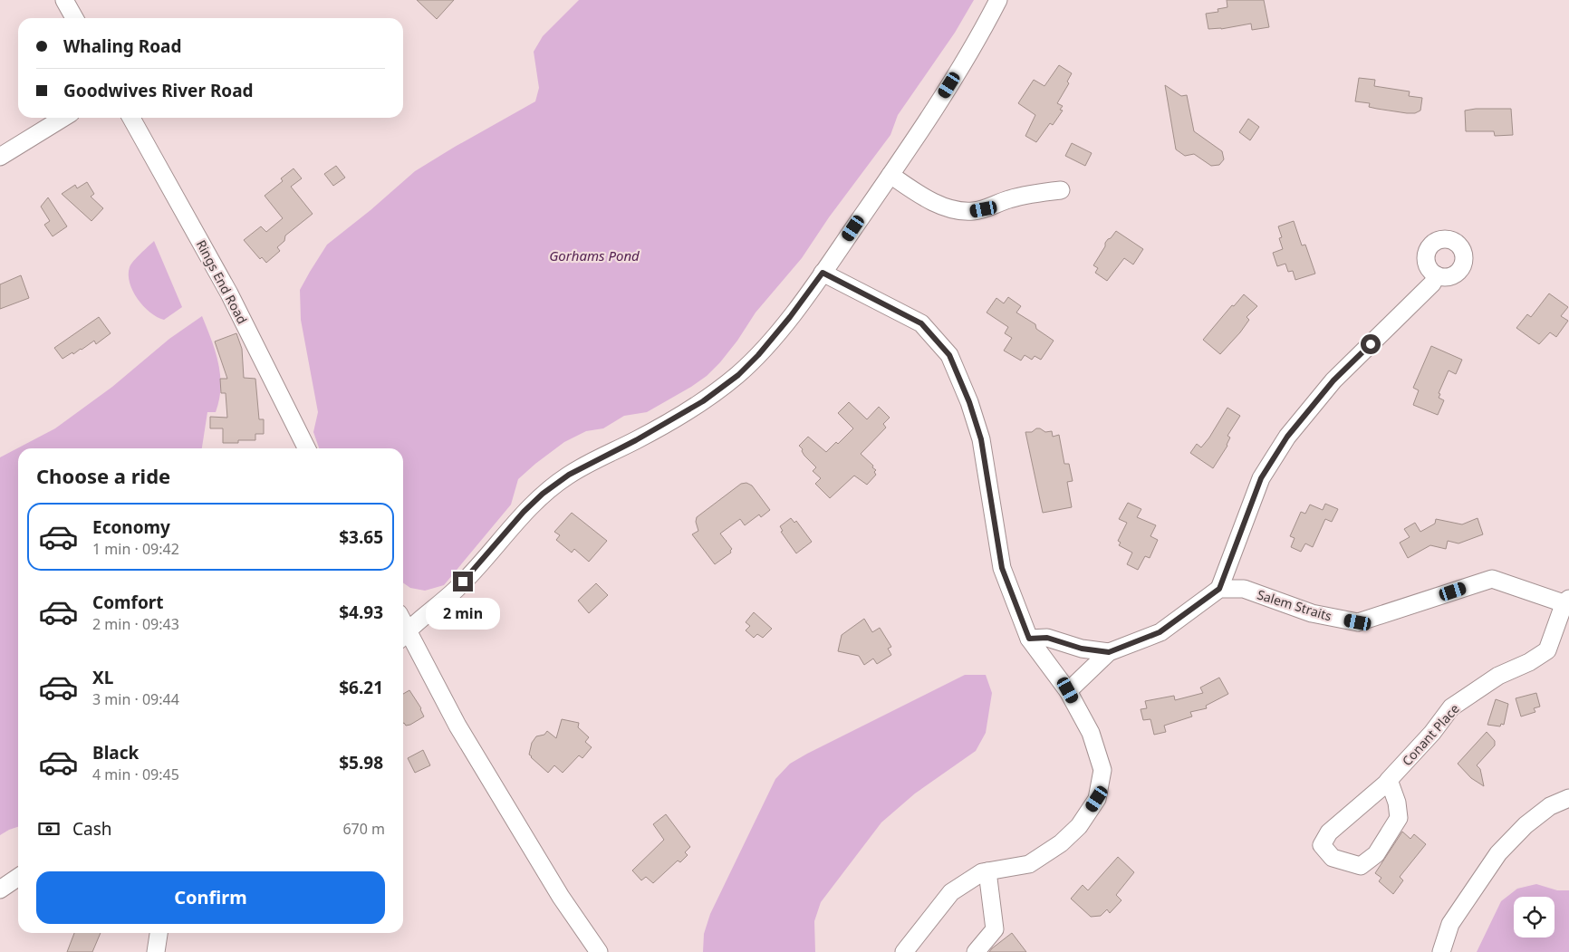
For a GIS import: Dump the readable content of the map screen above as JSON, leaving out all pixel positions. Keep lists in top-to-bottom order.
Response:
{
  "streets": {
    "street": ["Rings End Road", "Salem Straits", "Conant Place"]
  },
  "crossings": [
    ["Salem Straits", "Conant Place"]
  ],
  "water": ["Gorhams Pond"],
  "page": {
    "banner": ["Whaling Road", "Goodwives River Road"],
    "heading": "Choose a ride",
    "list": [
      {
        "name": "Economy",
        "note": "1 min · 09:42",
        "value": "$3.65"
      },
      {
        "name": "Comfort",
        "note": "2 min · 09:43",
        "value": "$4.93"
      },
      {
        "name": "XL",
        "note": "3 min · 09:44",
        "value": "$6.21"
      },
      {
        "name": "Black",
        "note": "4 min · 09:45",
        "value": "$5.98"
      }
    ],
    "bubble": "2 min",
    "pay": ["Cash", "670 m"],
    "buttons": "Confirm"
  }
}
